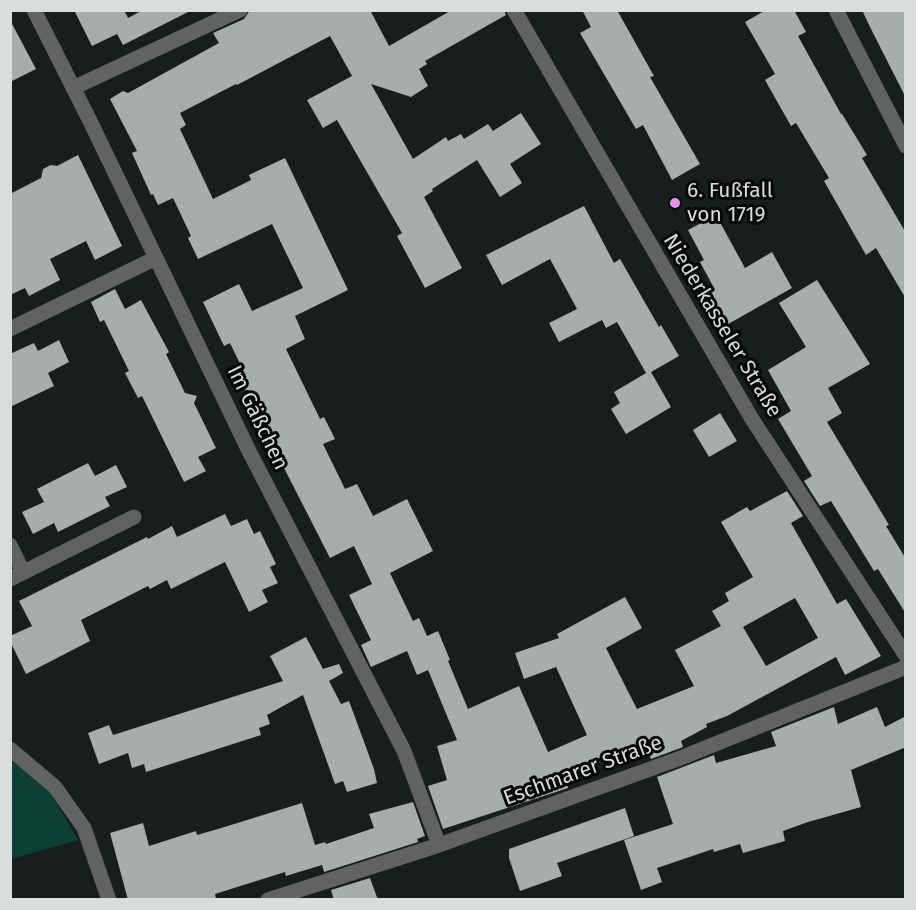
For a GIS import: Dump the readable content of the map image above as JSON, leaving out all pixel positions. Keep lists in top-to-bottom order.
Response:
{
  "streets": {
    "street": ["Niederkasseler Straße", "Im Gäßchen", "Eschmarer Straße"]
  },
  "crossings": [
    ["Im Gäßchen", "Eschmarer Straße"]
  ],
  "places": ["6. Fußfall von 1719"]
}
